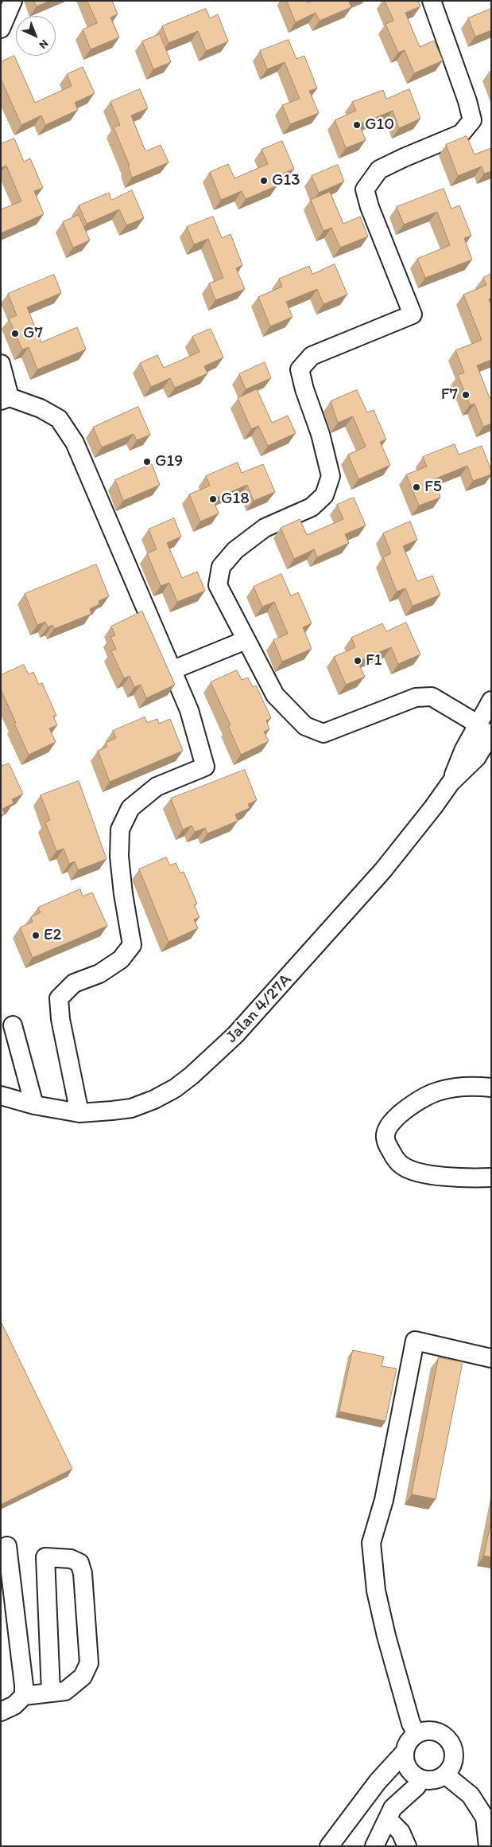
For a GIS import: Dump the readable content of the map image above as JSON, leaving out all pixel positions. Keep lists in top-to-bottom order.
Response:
{
  "streets": {
    "street": ["Jalan 4/27A"]
  },
  "places": [
    "G10",
    "G13",
    "G7",
    "F7",
    "G19",
    "F5",
    "G18",
    "F1",
    "E2"
  ],
  "north": "bottom right"
}
